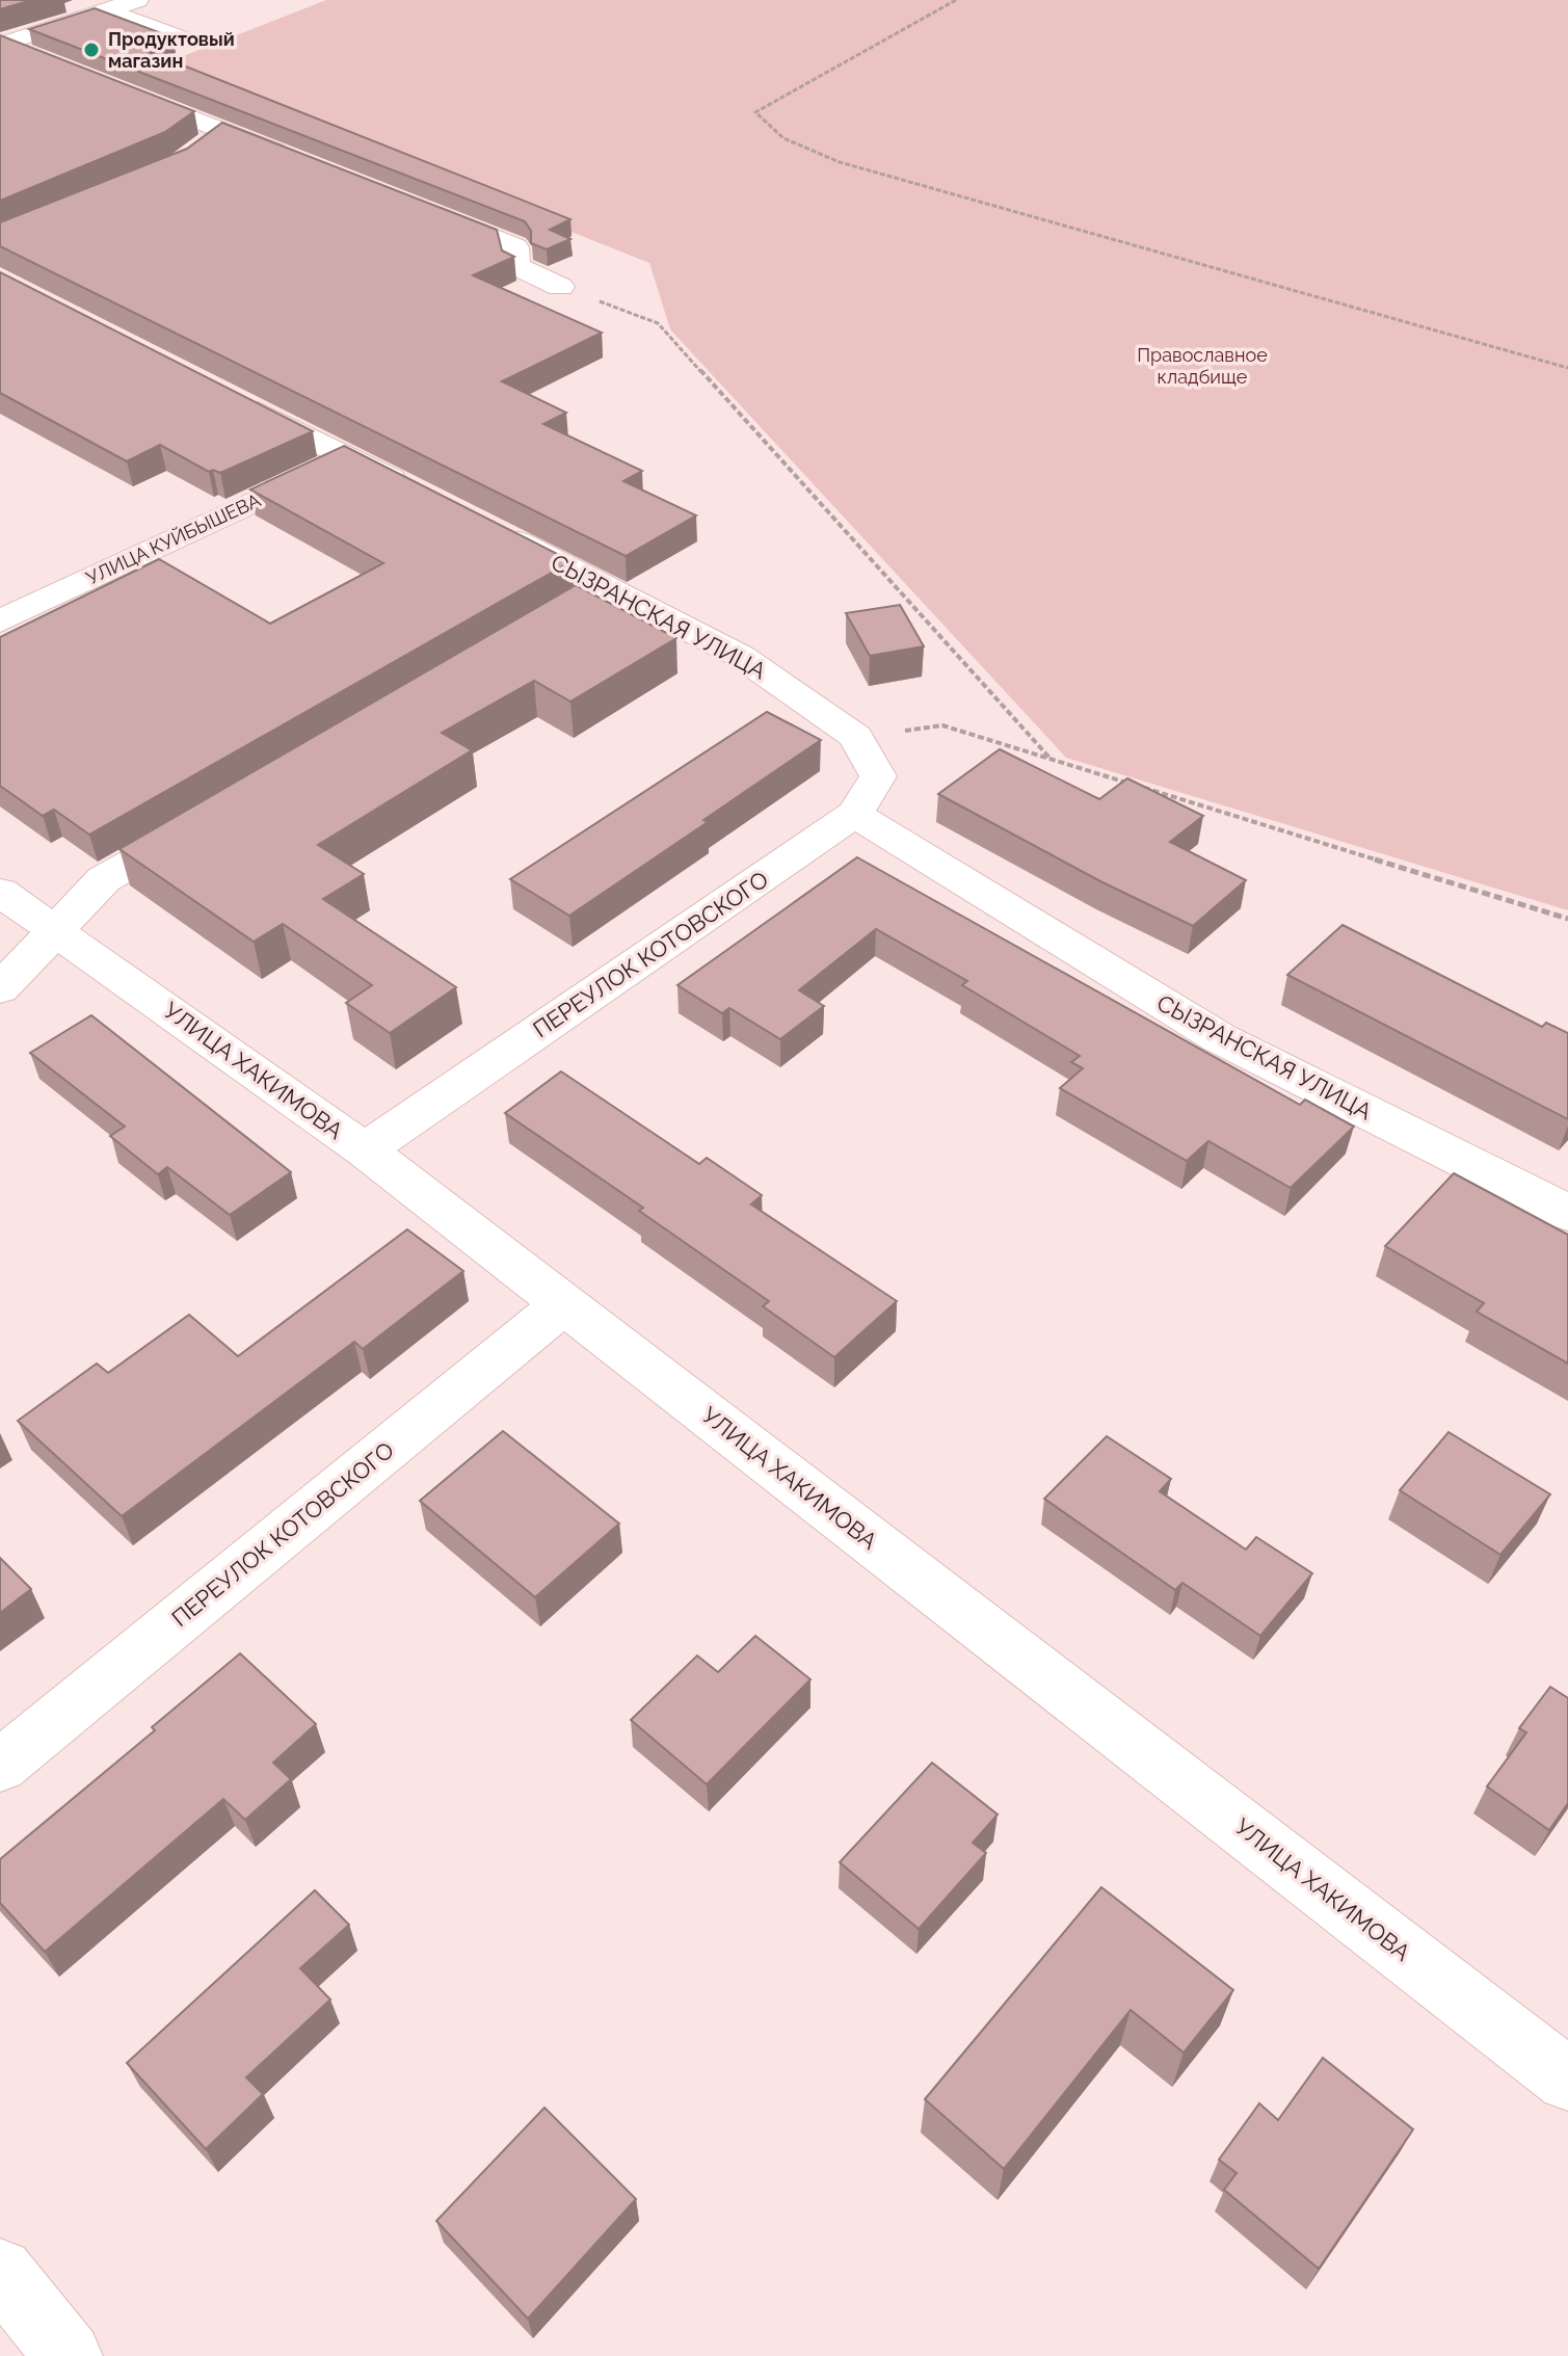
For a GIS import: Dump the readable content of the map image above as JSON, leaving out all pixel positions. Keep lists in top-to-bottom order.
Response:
{
  "streets": {
    "street": [
      "УЛИЦА КУЙБЫШЕВА",
      "СЫЗРАНСКАЯ УЛИЦА",
      "ПЕРЕУЛОК КОТОВСКОГО",
      "УЛИЦА ХАКИМОВА"
    ]
  },
  "crossings": [
    ["СЫЗРАНСКАЯ УЛИЦА", "ПЕРЕУЛОК КОТОВСКОГО"],
    ["ПЕРЕУЛОК КОТОВСКОГО", "УЛИЦА ХАКИМОВА"]
  ],
  "parks": ["Православное кладбище"],
  "places": ["Продуктовый магазин"]
}
